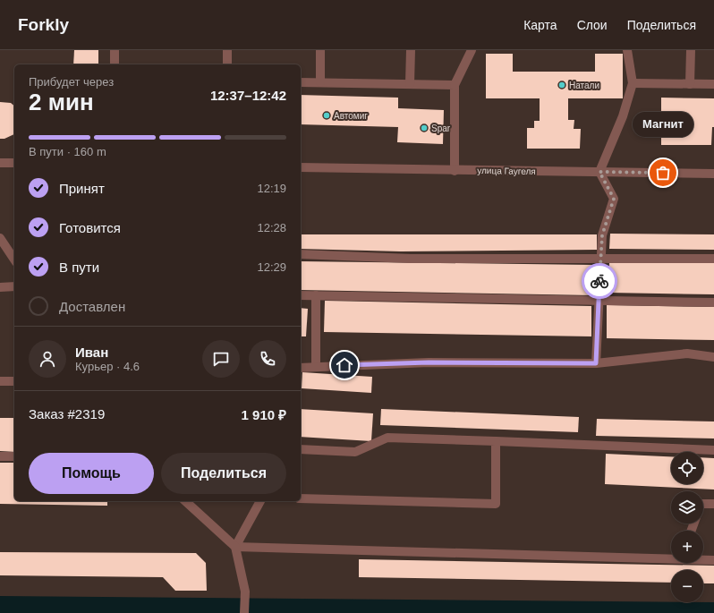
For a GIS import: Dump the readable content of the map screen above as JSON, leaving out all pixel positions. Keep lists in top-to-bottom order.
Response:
{
  "streets": {
    "street": ["улица Гаугеля"]
  },
  "places": [
    "Натали",
    "Автомиг",
    "Spar",
    "Магнит"
  ],
  "page": {
    "header": "Forkly",
    "nav": ["Карта", "Слои", "Поделиться"],
    "heading": ["2 мин", "Прибудет через", "12:37–12:42"],
    "panel": [
      "Иван",
      "Курьер · 4.6",
      "Заказ #2319",
      "1 910 ₽"
    ],
    "bubble": "Магнит",
    "bar": "В пути · 160 m",
    "list": [
      ["Принят", "12:19"],
      ["Готовится", "12:28"],
      ["В пути", "12:29"],
      "Доставлен"
    ],
    "buttons": ["Помощь", "Поделиться"],
    "map_buttons": ["+", "−"]
  }
}
